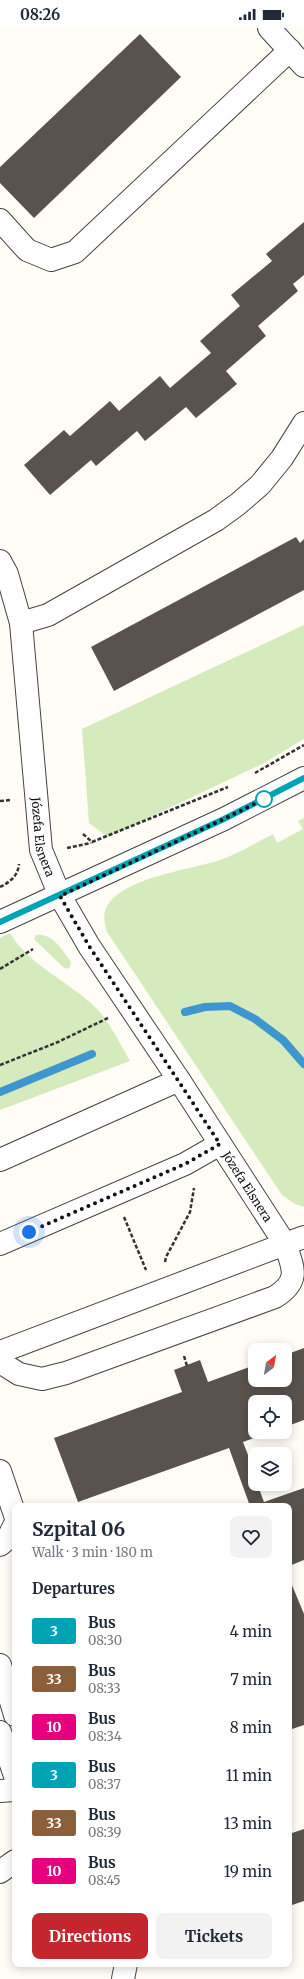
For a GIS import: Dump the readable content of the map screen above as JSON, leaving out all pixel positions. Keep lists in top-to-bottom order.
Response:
{
  "streets": {
    "street": ["Józefa Elsnera"]
  },
  "lines": ["bus line 3"],
  "north": "top right",
  "page": {
    "status": "08:26",
    "heading": [
      ["Szpital 06", "Walk · 3 min · 180 m"],
      "Departures"
    ],
    "list": [
      {
        "mark": "3",
        "name": "Bus",
        "note": "08:30",
        "value": "4 min"
      },
      {
        "mark": "33",
        "name": "Bus",
        "note": "08:33",
        "value": "7 min"
      },
      {
        "mark": "10",
        "name": "Bus",
        "note": "08:34",
        "value": "8 min"
      },
      {
        "mark": "3",
        "name": "Bus",
        "note": "08:37",
        "value": "11 min"
      },
      {
        "mark": "33",
        "name": "Bus",
        "note": "08:39",
        "value": "13 min"
      },
      {
        "mark": "10",
        "name": "Bus",
        "note": "08:45",
        "value": "19 min"
      }
    ],
    "buttons": ["Directions", "Tickets"]
  }
}
